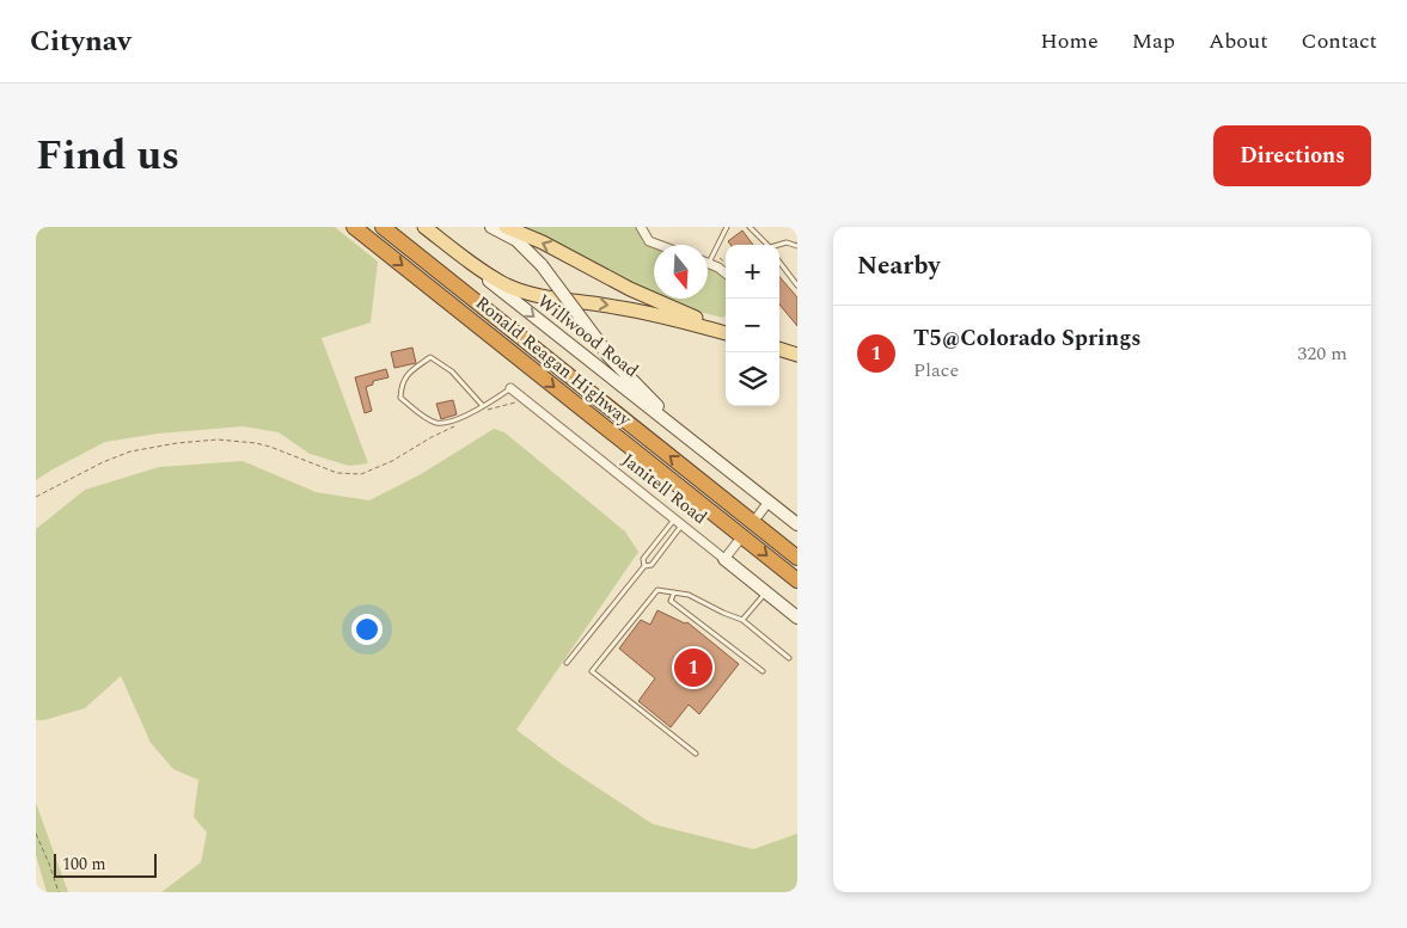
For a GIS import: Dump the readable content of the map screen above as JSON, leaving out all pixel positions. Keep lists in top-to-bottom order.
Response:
{
  "streets": {
    "highway": ["Ronald Reagan Highway"],
    "street": ["Willwood Road", "Janitell Road"]
  },
  "scale_bar": "100 m",
  "north": "bottom",
  "page": {
    "header": "Citynav",
    "nav": [
      "Home",
      "Map",
      "About",
      "Contact"
    ],
    "title": "Find us",
    "buttons": "Directions",
    "heading": "Nearby",
    "map_buttons": ["+", "−"],
    "list": [
      {
        "mark": "1",
        "name": "T5@Colorado Springs",
        "note": "Place",
        "value": "320 m"
      }
    ],
    "pins": "1",
    "scale": "100 m"
  }
}
